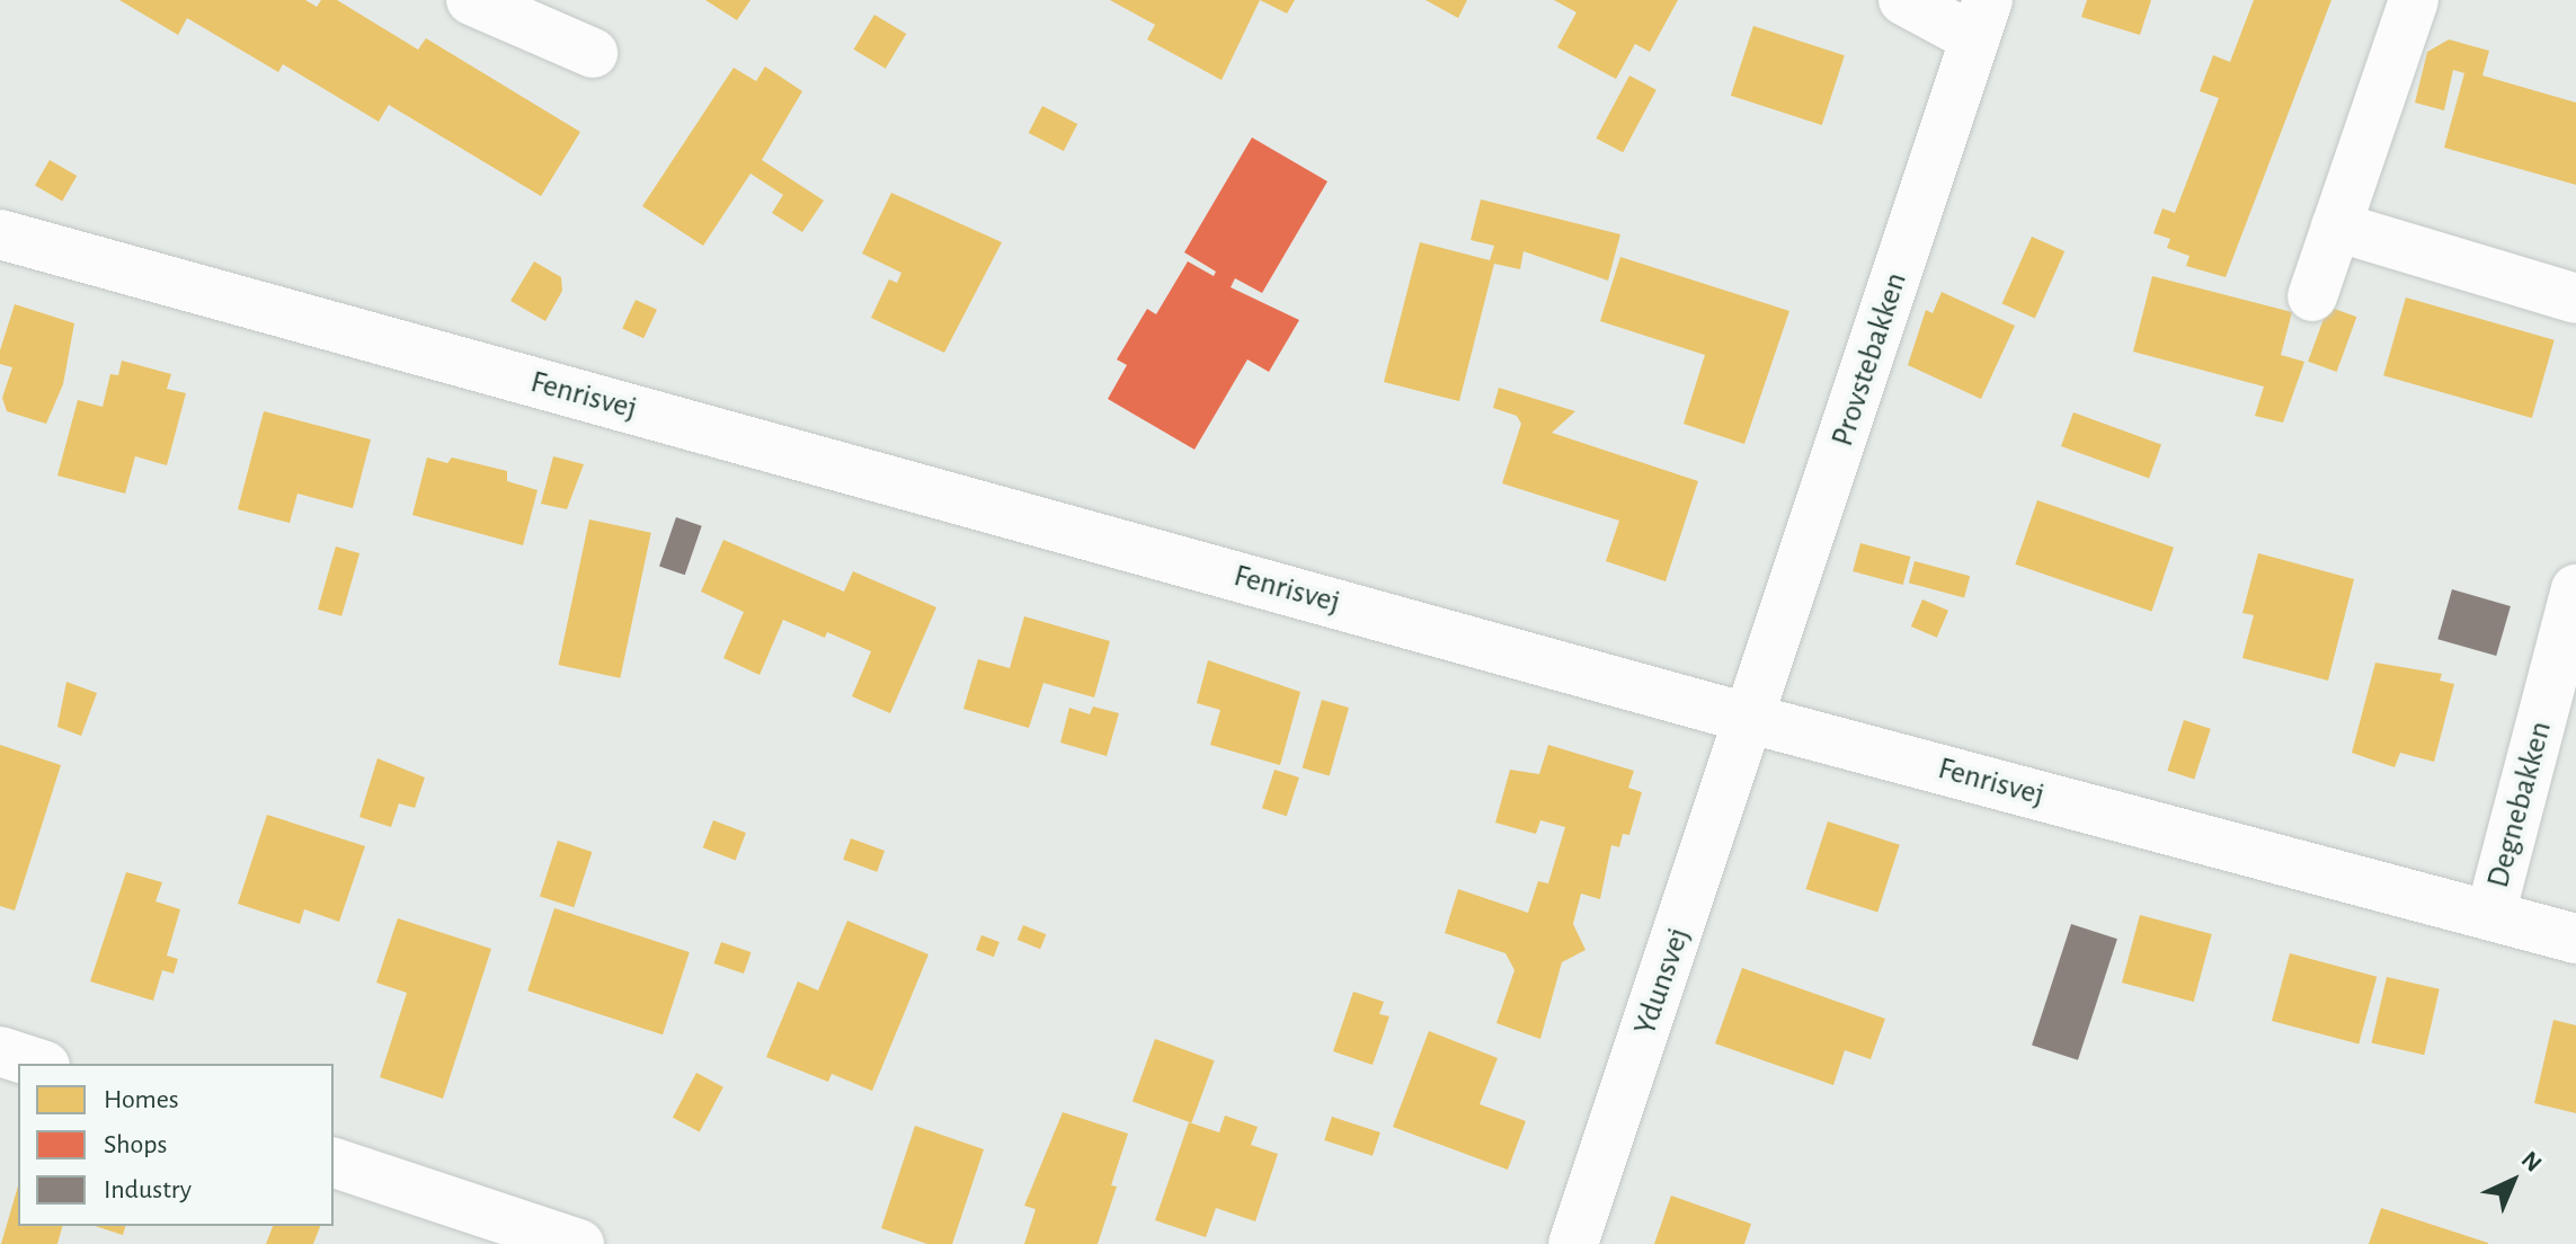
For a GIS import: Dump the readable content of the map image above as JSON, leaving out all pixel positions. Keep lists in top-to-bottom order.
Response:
{
  "streets": {
    "street": [
      "Provstebakken",
      "Fenrisvej",
      "Degnebakken",
      "Ydunsvej"
    ]
  },
  "crossings": [
    ["Provstebakken", "Fenrisvej"],
    ["Provstebakken", "Ydunsvej"],
    ["Fenrisvej", "Degnebakken"],
    ["Fenrisvej", "Ydunsvej"]
  ],
  "legend": ["Homes", "Shops", "Industry"],
  "north": "top right"
}
